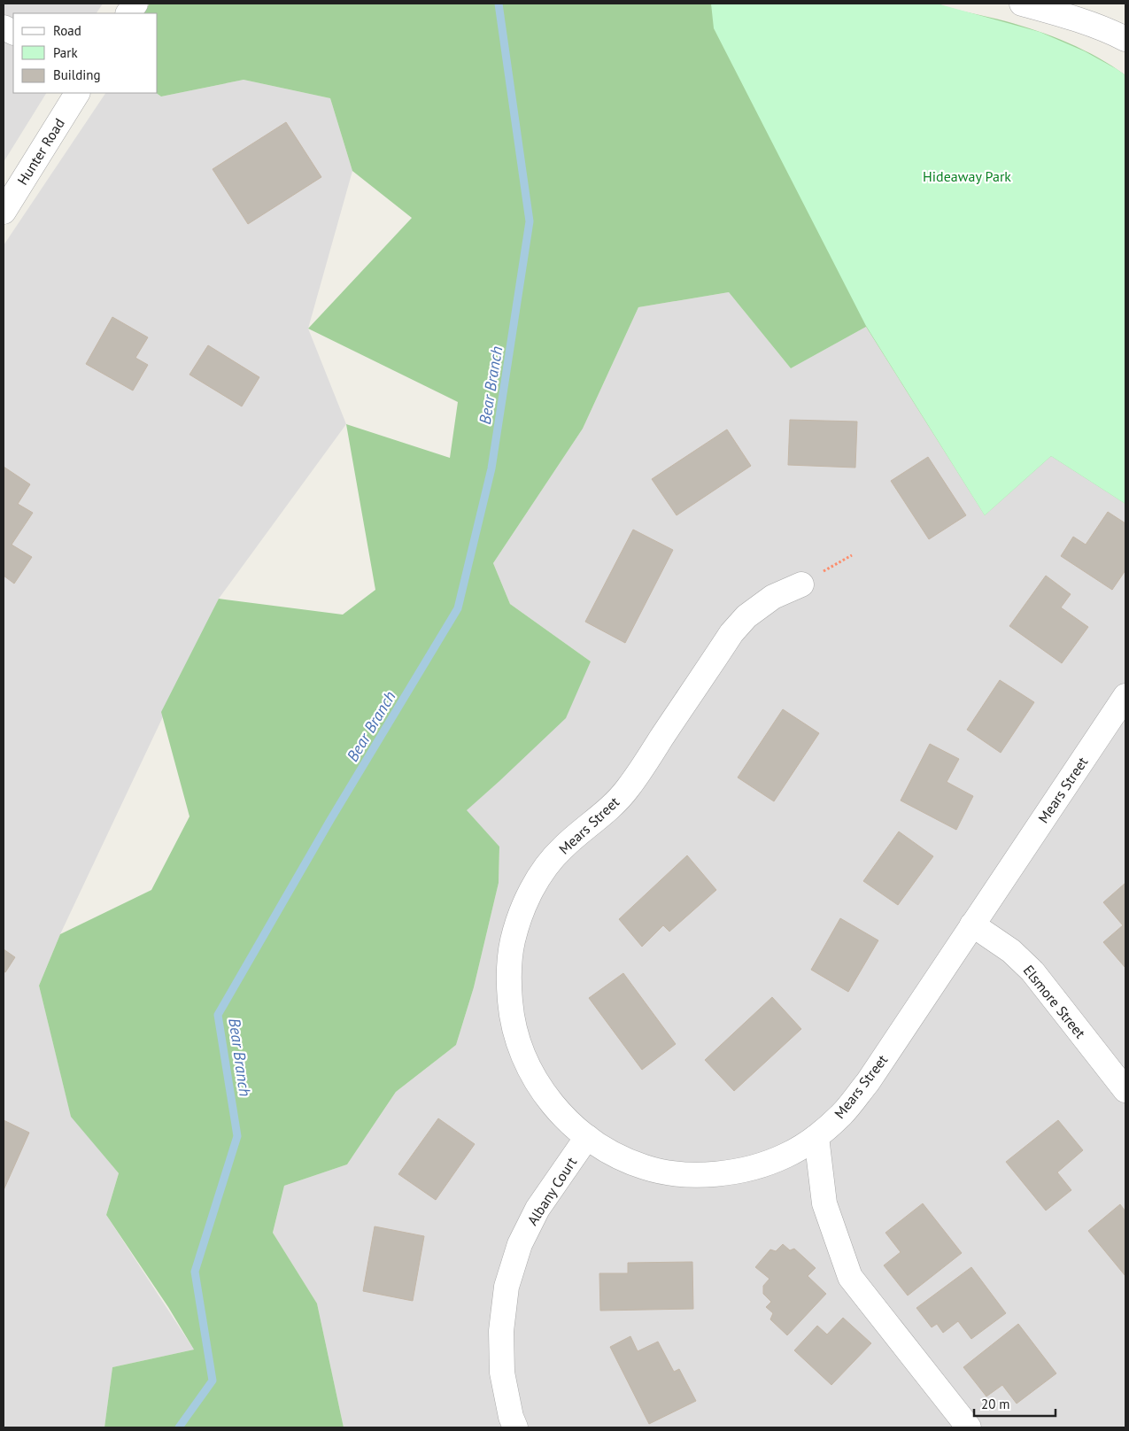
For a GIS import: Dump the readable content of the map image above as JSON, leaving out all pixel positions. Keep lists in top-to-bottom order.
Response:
{
  "streets": {
    "street": [
      "Hunter Road",
      "Mears Street",
      "Elsmore Street",
      "Albany Court"
    ]
  },
  "crossings": [
    ["Mears Street", "Elsmore Street"],
    ["Mears Street", "Albany Court"]
  ],
  "water": ["Bear Branch"],
  "parks": ["Hideaway Park"],
  "legend": ["Road", "Park", "Building"],
  "scale_bar": "20 m"
}
